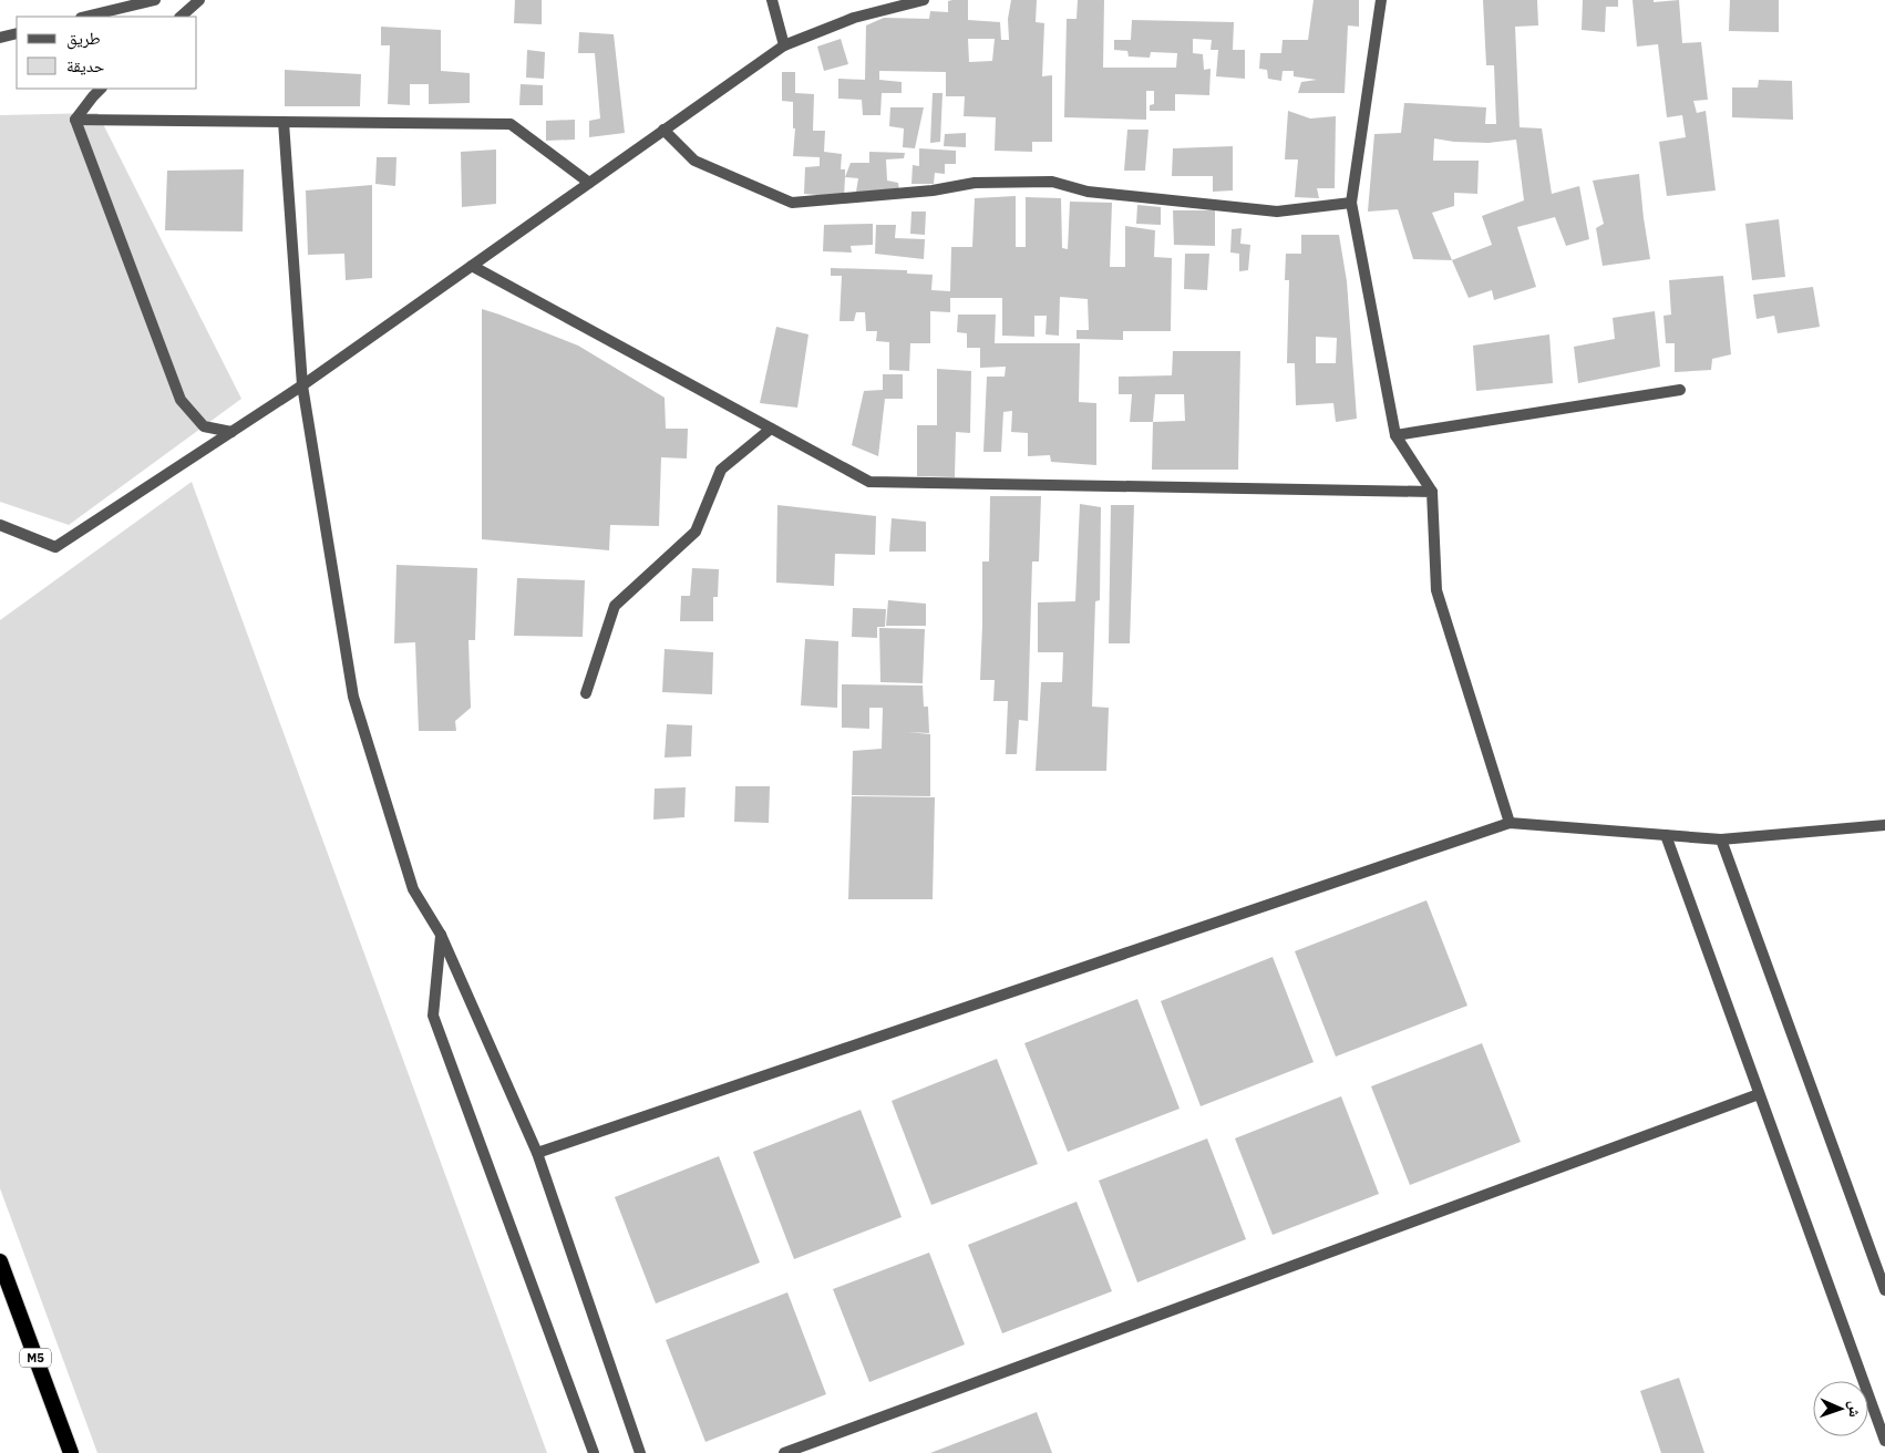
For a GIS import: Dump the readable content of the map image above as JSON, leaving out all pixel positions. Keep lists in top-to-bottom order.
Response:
{
  "streets": {
    "highway": ["M5"]
  },
  "legend": ["طريق", "حديقة"],
  "north": "right"
}
